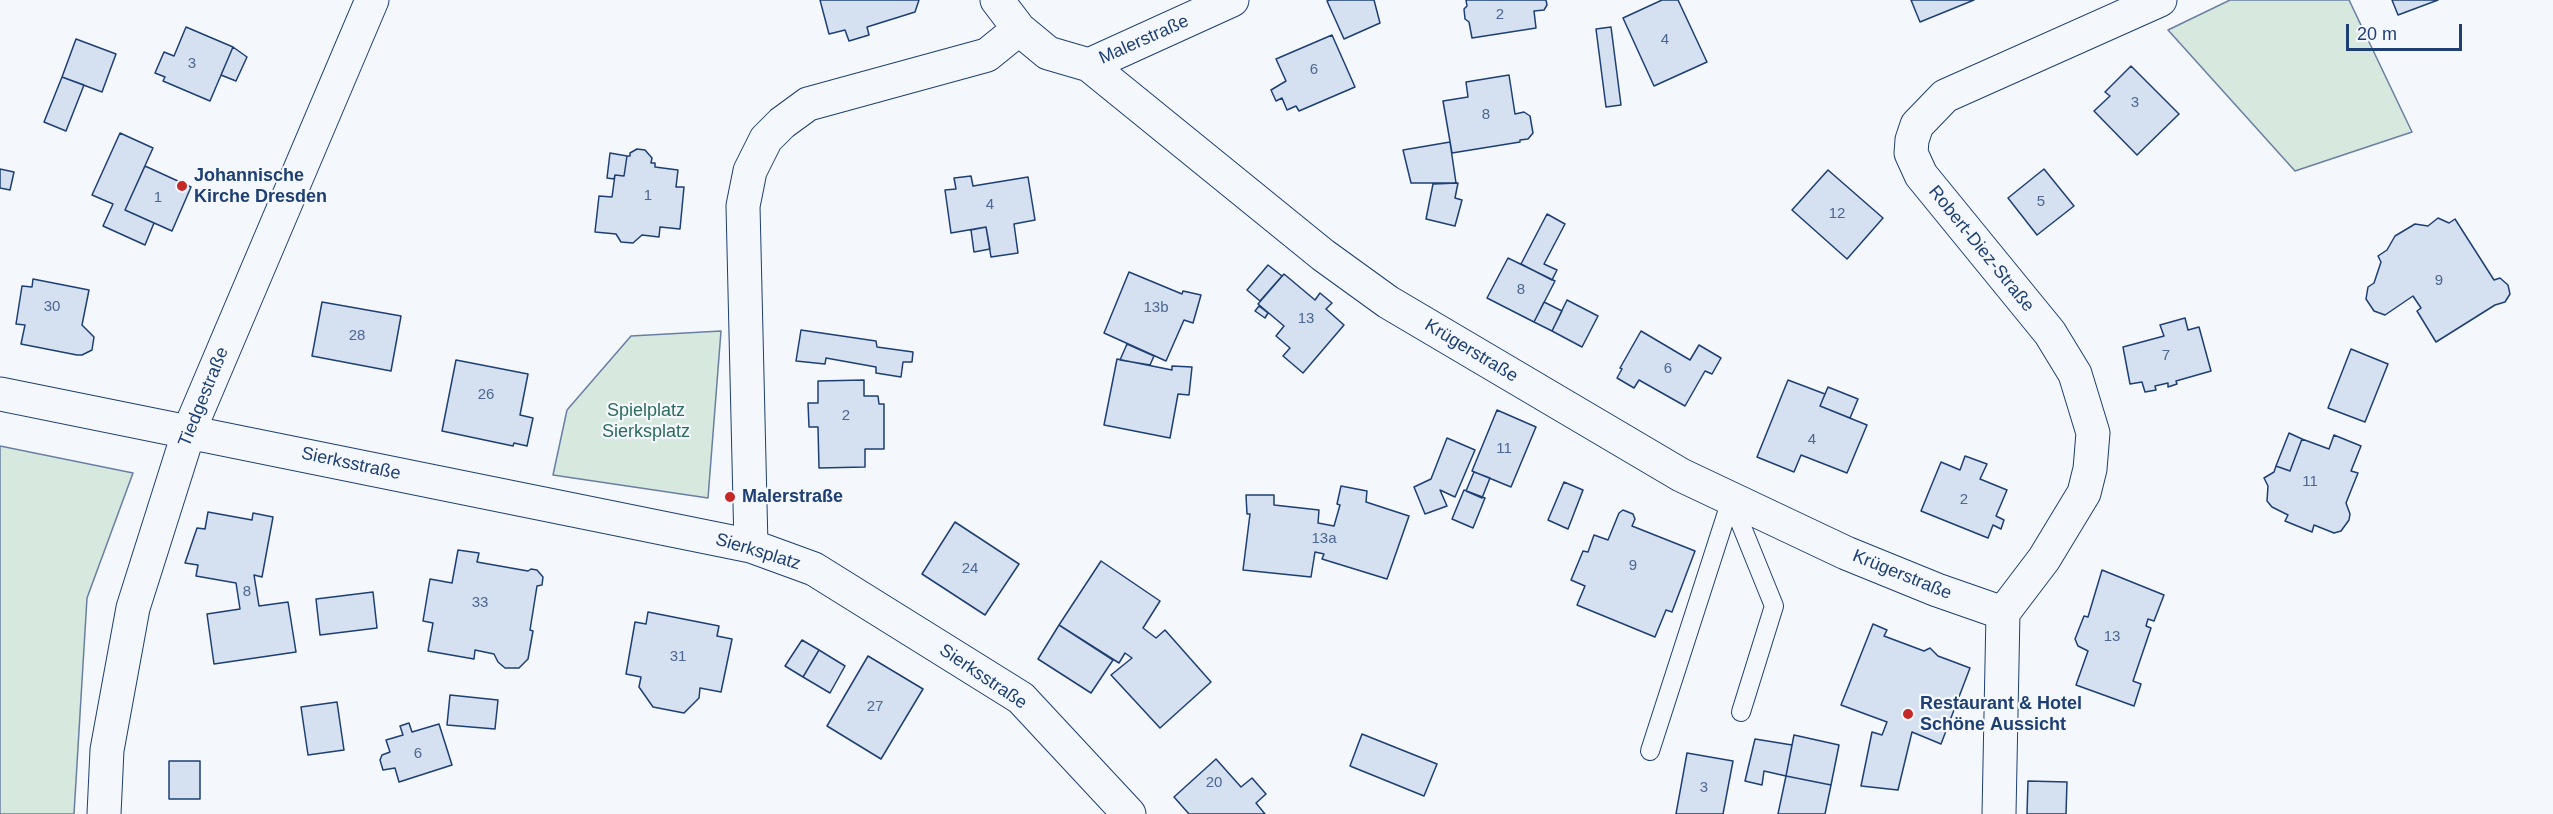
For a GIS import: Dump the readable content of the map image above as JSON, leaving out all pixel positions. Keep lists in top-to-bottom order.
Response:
{
  "streets": {
    "street": [
      "Malerstraße",
      "Robert-Diez-Straße",
      "Krügerstraße",
      "Tiedgestraße",
      "Sierksstraße",
      "Sierksplatz"
    ]
  },
  "crossings": [
    ["Malerstraße", "Krügerstraße"],
    ["Robert-Diez-Straße", "Krügerstraße"],
    ["Tiedgestraße", "Sierksstraße"],
    ["Sierksstraße", "Sierksplatz"]
  ],
  "parks": ["Spielplatz Sierksplatz"],
  "places": ["Johannische Kirche Dresden", "Malerstraße", "Restaurant & Hotel Schöne Aussicht"],
  "house_numbers": [
    "2",
    "4",
    "3",
    "6",
    "3",
    "8",
    "1",
    "1",
    "5",
    "4",
    "12",
    "9",
    "8",
    "30",
    "13b",
    "13",
    "28",
    "7",
    "6",
    "26",
    "2",
    "4",
    "11",
    "11",
    "2",
    "13a",
    "9",
    "24",
    "8",
    "33",
    "13",
    "31",
    "27",
    "6",
    "20",
    "3"
  ],
  "scale_bar": "20 m"
}
